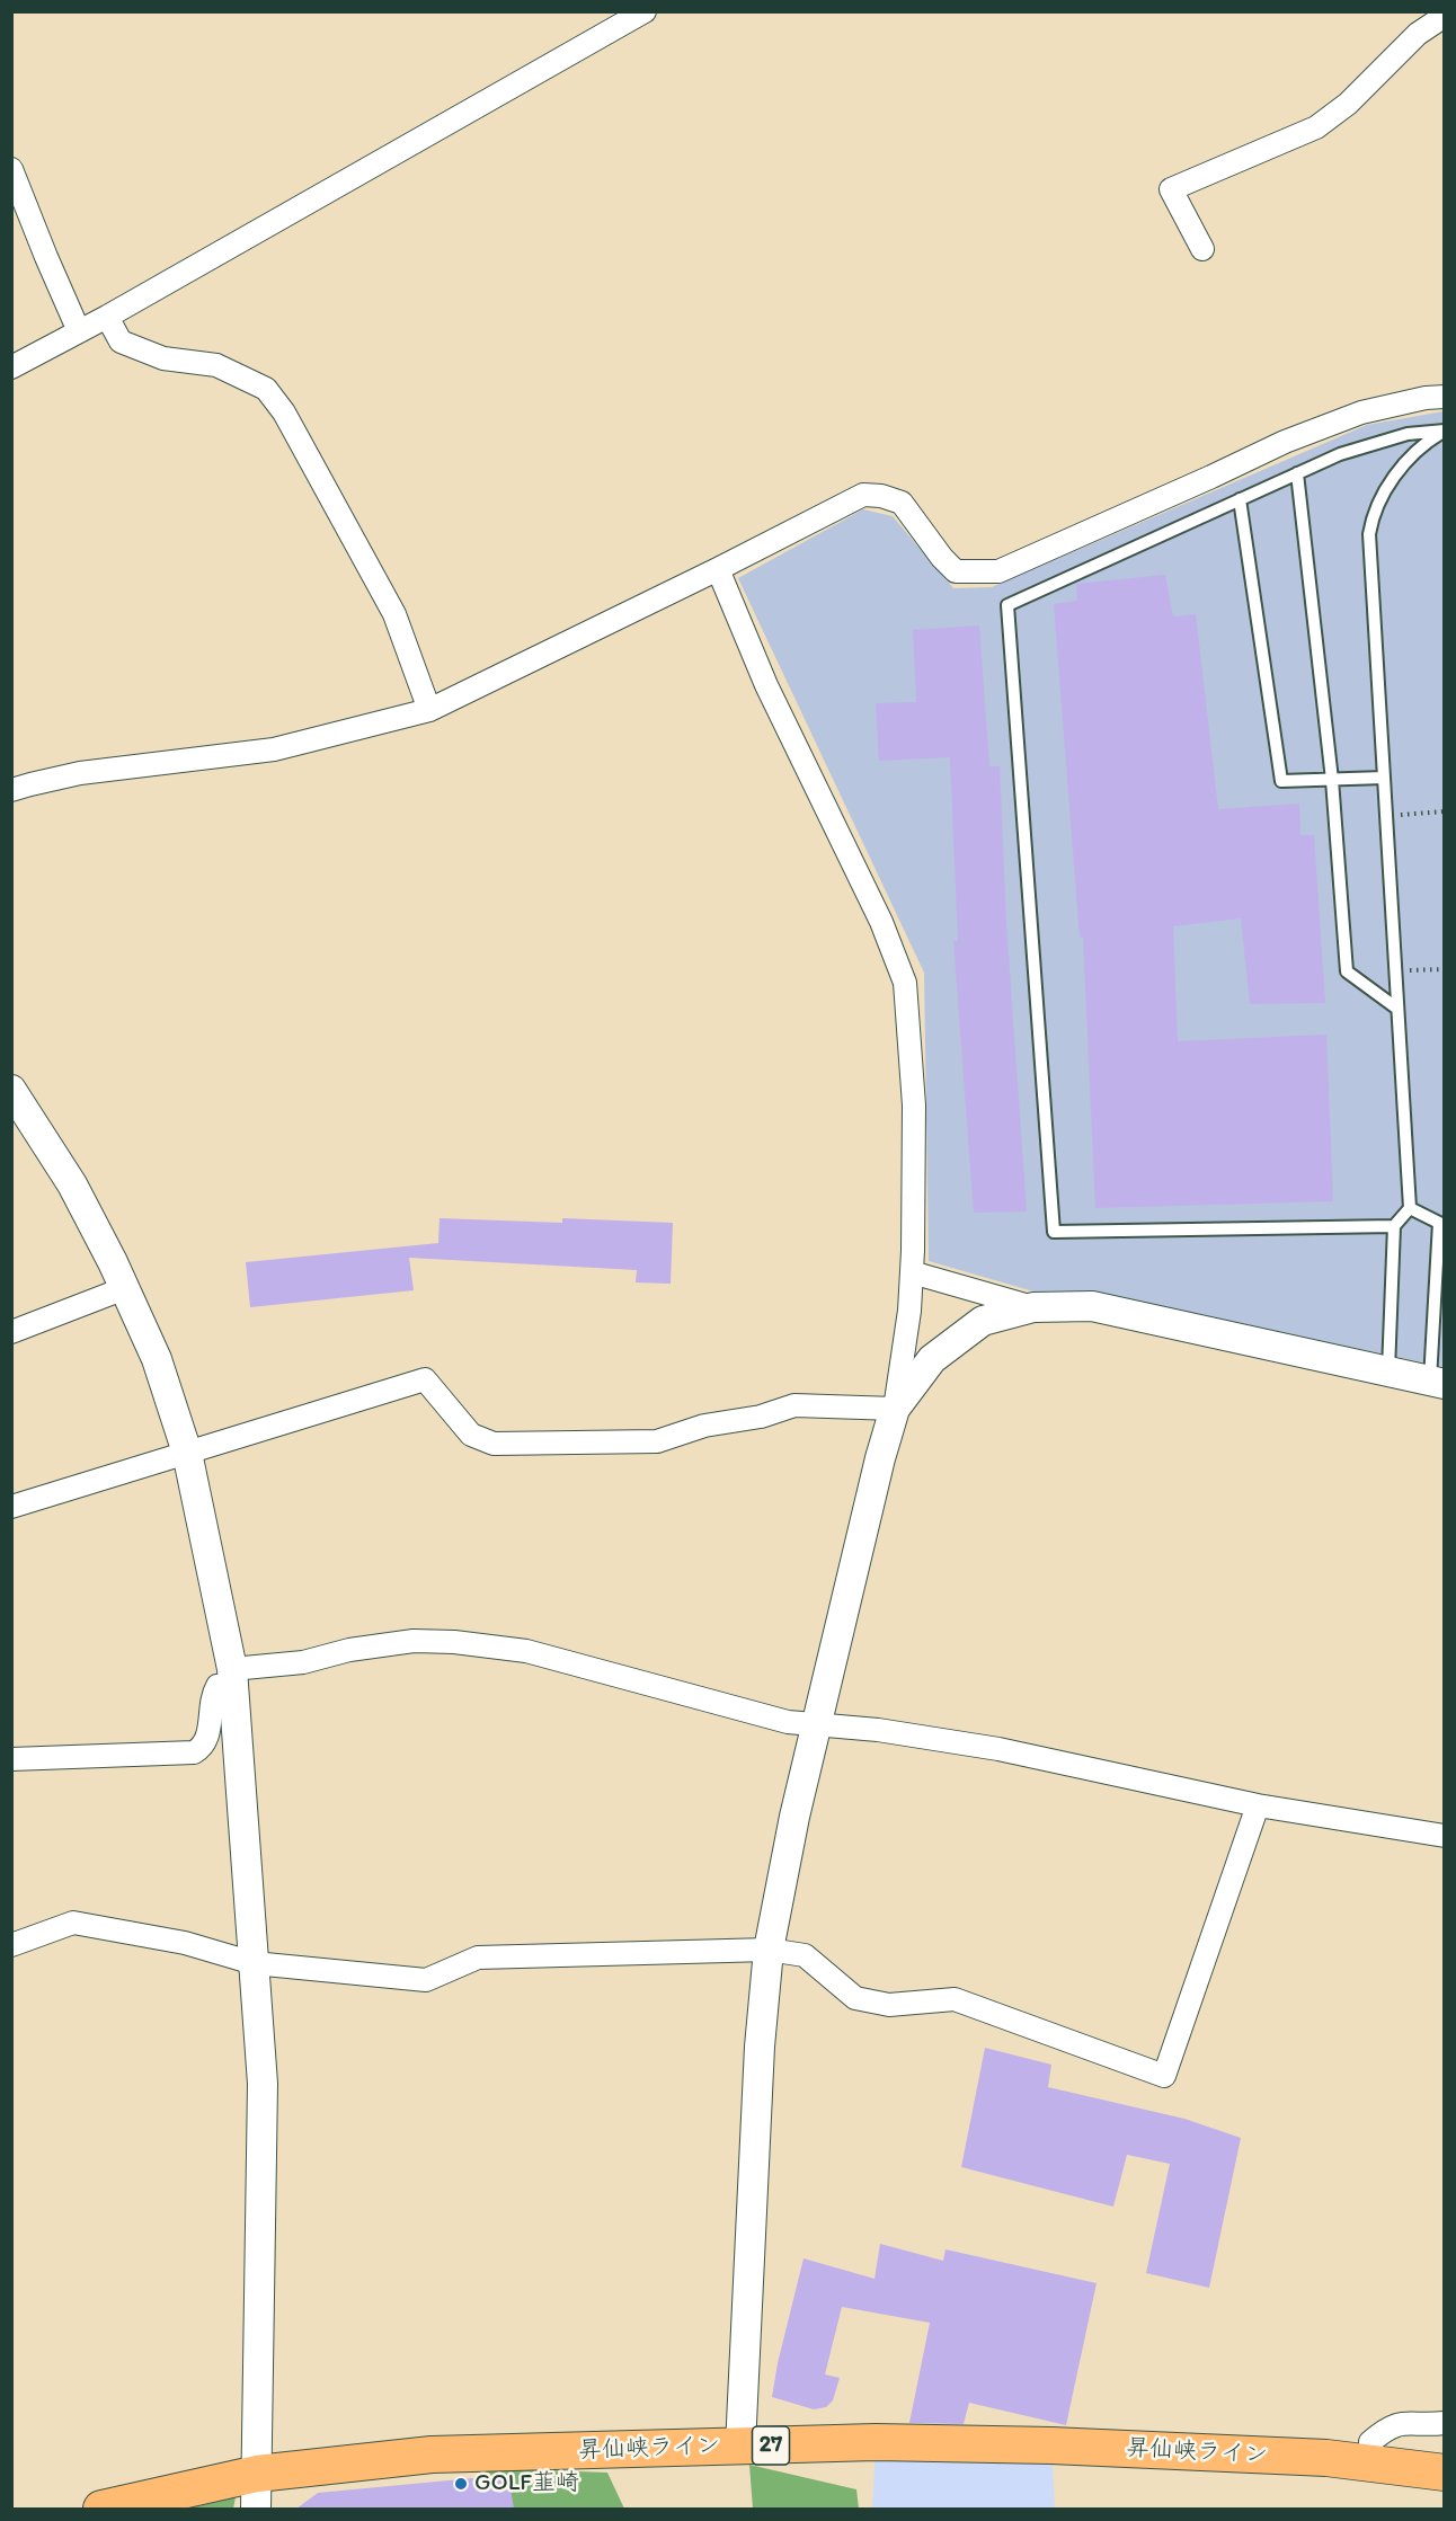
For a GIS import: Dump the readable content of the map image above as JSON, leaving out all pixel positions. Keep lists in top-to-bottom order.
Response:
{
  "streets": {
    "main road": ["27", "昇仙峡ライン"]
  },
  "places": ["GOLF韮崎"]
}
